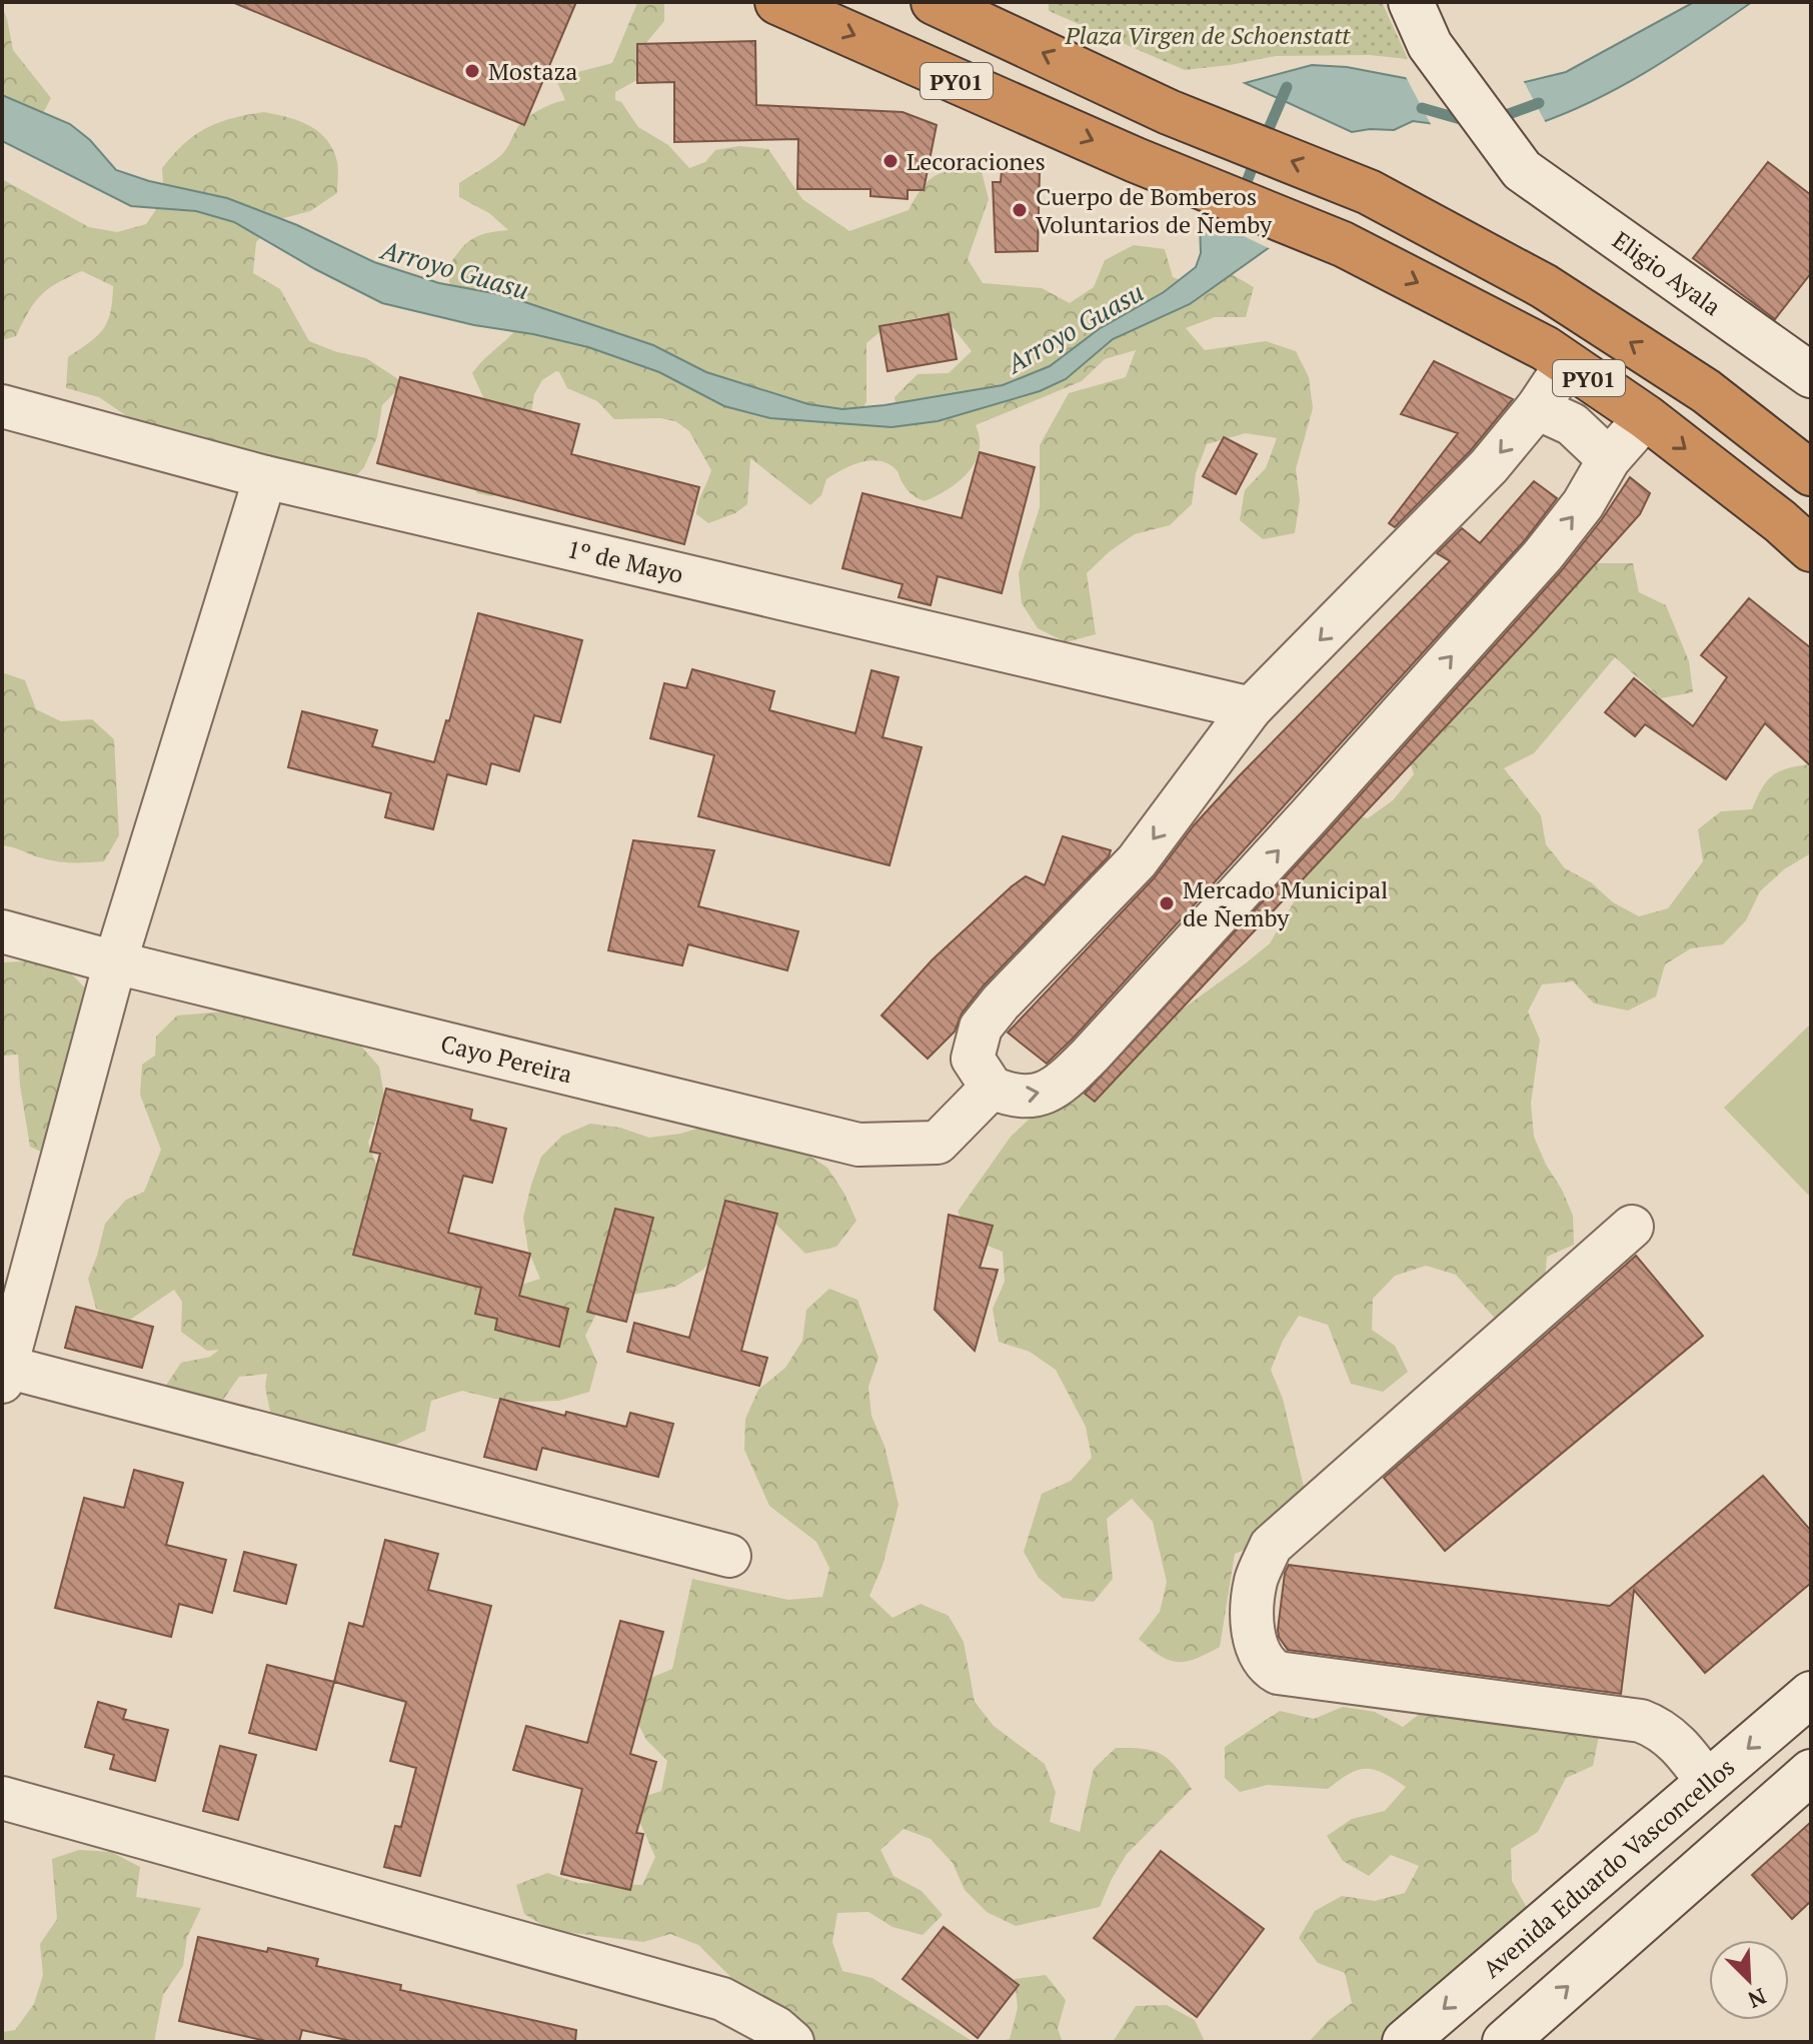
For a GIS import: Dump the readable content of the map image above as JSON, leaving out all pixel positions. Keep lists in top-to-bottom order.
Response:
{
  "streets": {
    "highway": ["PY01"],
    "street": [
      "Eligio Ayala",
      "1º de Mayo",
      "Cayo Pereira",
      "Avenida Eduardo Vasconcellos"
    ]
  },
  "water": ["Arroyo Guasu"],
  "parks": ["Plaza Virgen de Schoenstatt"],
  "places": [
    "Mostaza",
    "Lecoraciones",
    "Cuerpo de Bomberos Voluntarios de Ñemby",
    "Mercado Municipal de Ñemby"
  ],
  "north": "bottom right"
}
